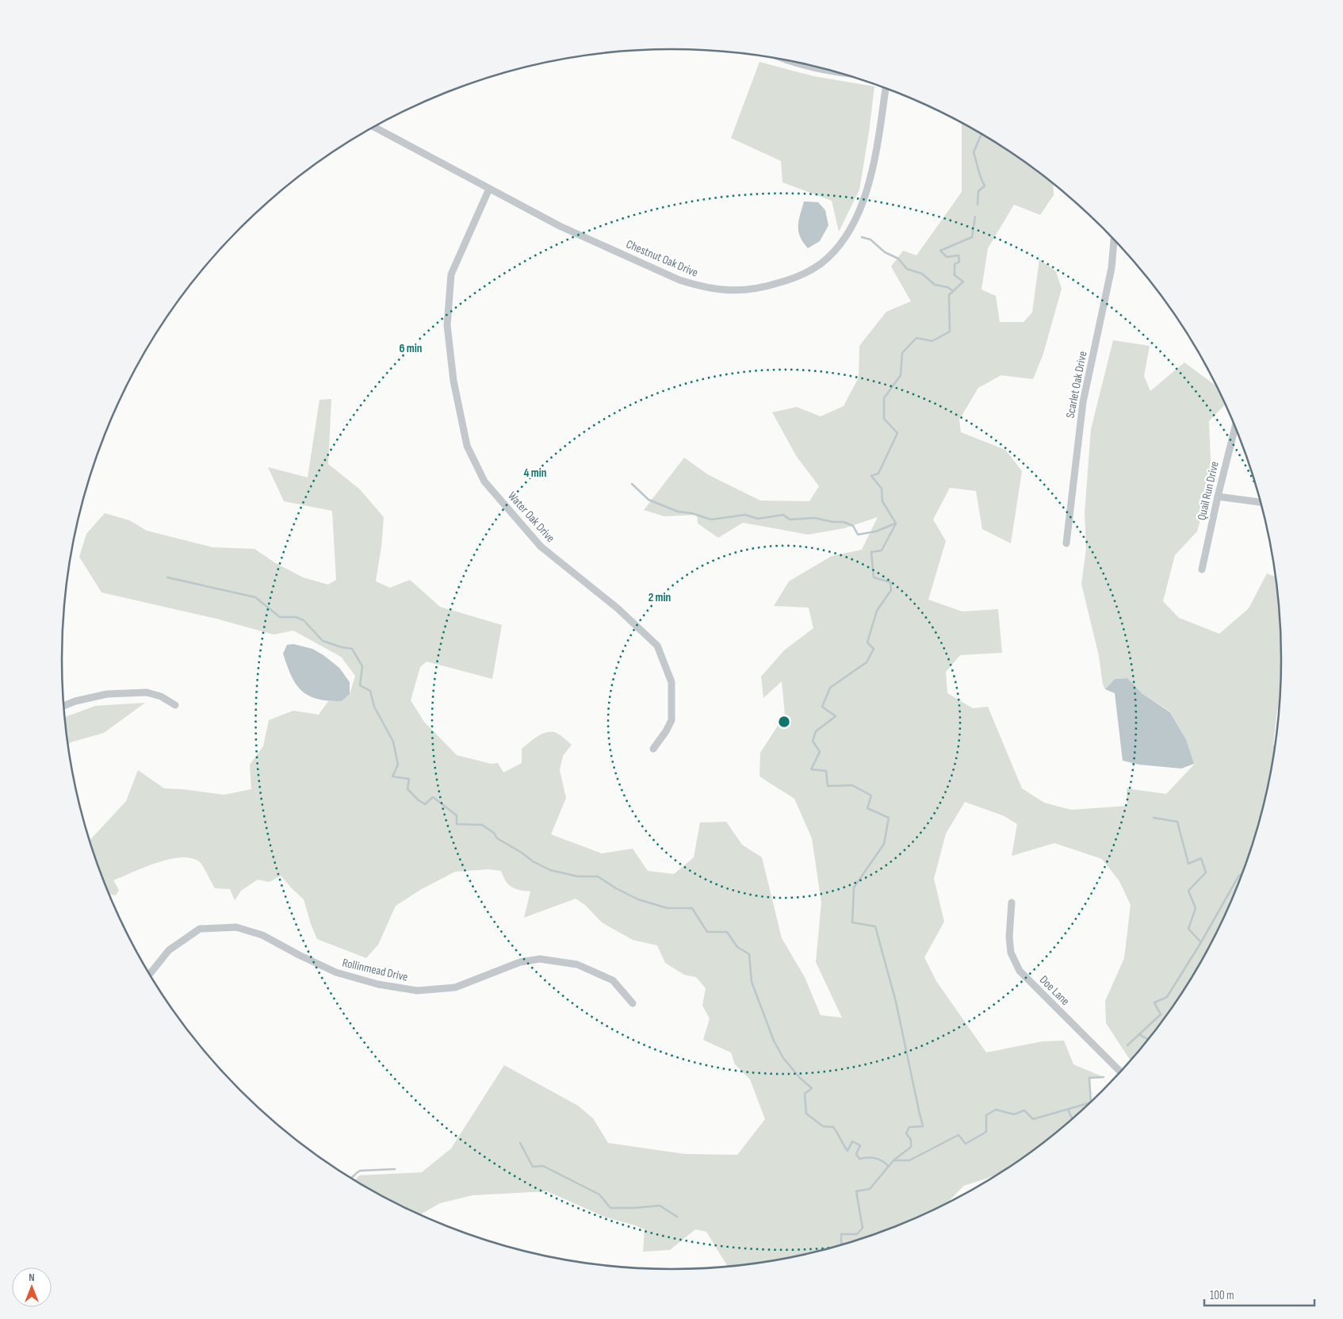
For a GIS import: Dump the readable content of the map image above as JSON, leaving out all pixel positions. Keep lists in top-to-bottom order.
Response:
{
  "streets": {
    "street": [
      "Chestnut Oak Drive",
      "Scarlet Oak Drive",
      "Quail Run Drive",
      "Water Oak Drive",
      "Rollinmead Drive",
      "Doe Lane"
    ]
  },
  "crossings": [
    ["Chestnut Oak Drive", "Water Oak Drive"]
  ],
  "scale_bar": "100 m",
  "north": "top",
  "rings": ["6 min", "4 min", "2 min"]
}
